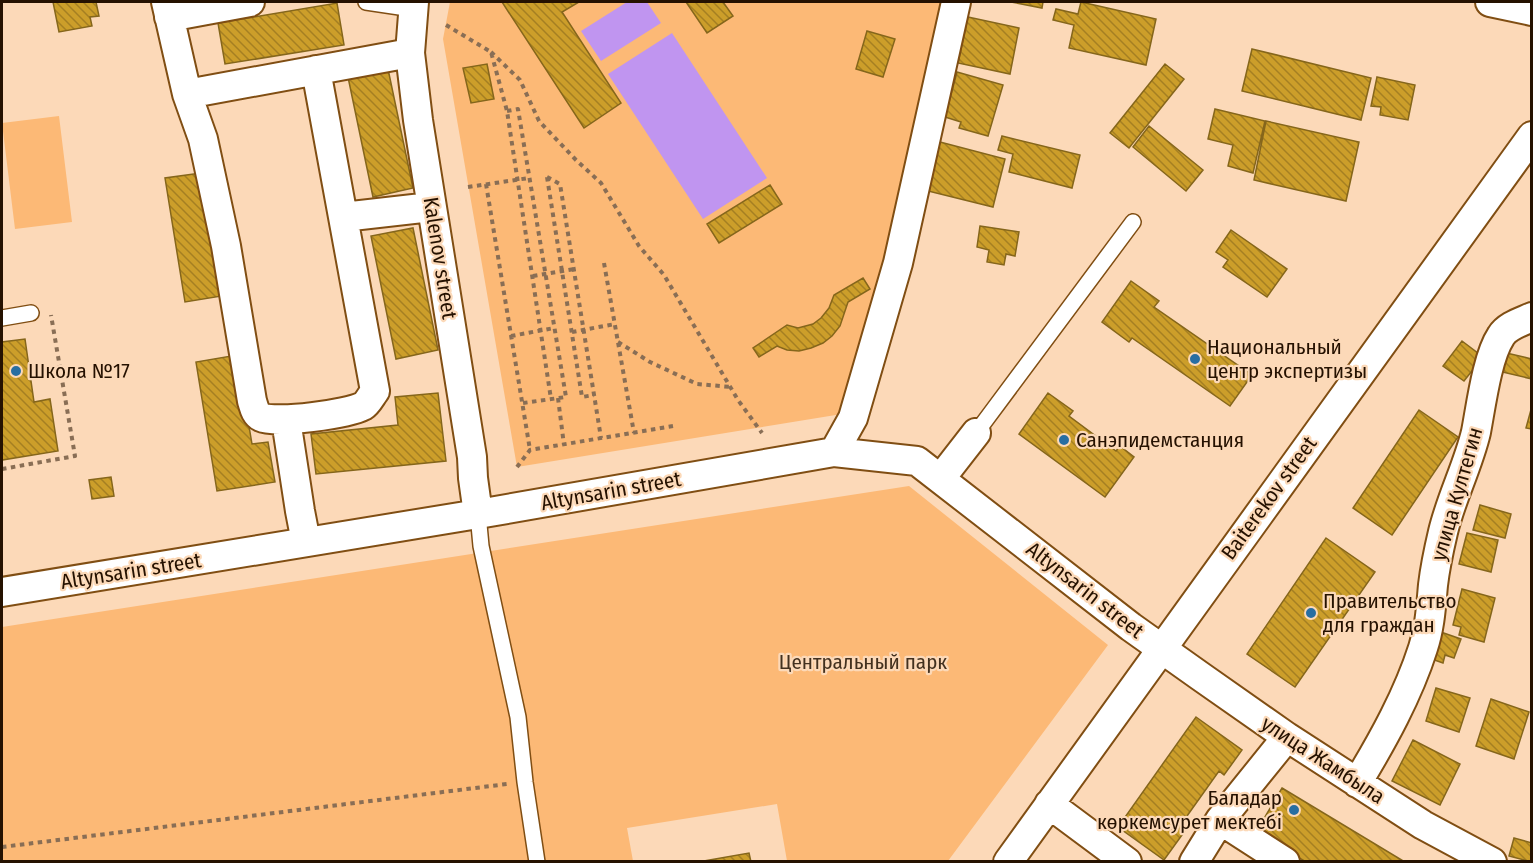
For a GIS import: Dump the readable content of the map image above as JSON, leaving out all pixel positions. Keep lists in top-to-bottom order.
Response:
{
  "streets": {
    "street": [
      "Kalenov street",
      "Altynsarin street",
      "улица Култегин",
      "Baiterekov street",
      "улица Жамбыла"
    ]
  },
  "crossings": [
    ["Kalenov street", "Altynsarin street"],
    ["Altynsarin street", "Baiterekov street"],
    ["Altynsarin street", "улица Жамбыла"],
    ["улица Култегин", "улица Жамбыла"],
    ["Baiterekov street", "улица Жамбыла"]
  ],
  "parks": ["Центральный парк"],
  "places": [
    "Национальный центр экспертизы",
    "Школа №17",
    "Санэпидемстанция",
    "Правительство для граждан",
    "Баладар көркемсурет мектебі"
  ]
}
